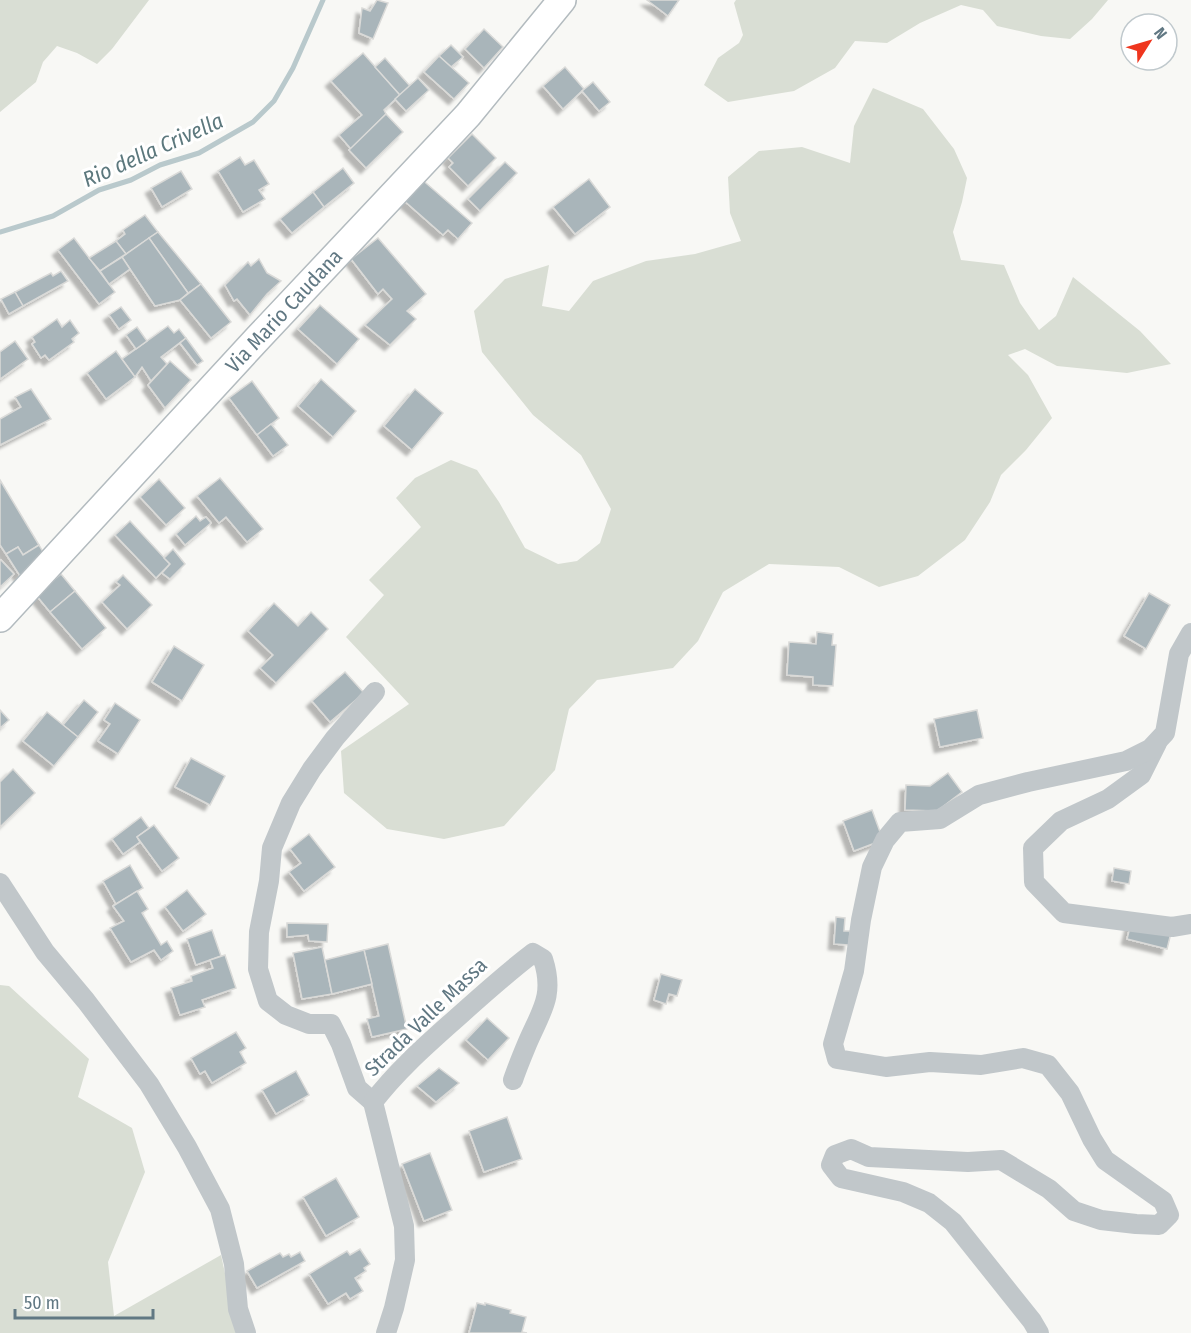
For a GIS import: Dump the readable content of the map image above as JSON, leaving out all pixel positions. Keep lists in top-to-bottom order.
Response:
{
  "streets": {
    "main road": ["Via Mario Caudana"],
    "street": ["Strada Valle Massa"]
  },
  "water": ["Rio della Crivella"],
  "scale_bar": "50 m",
  "north": "top right"
}
